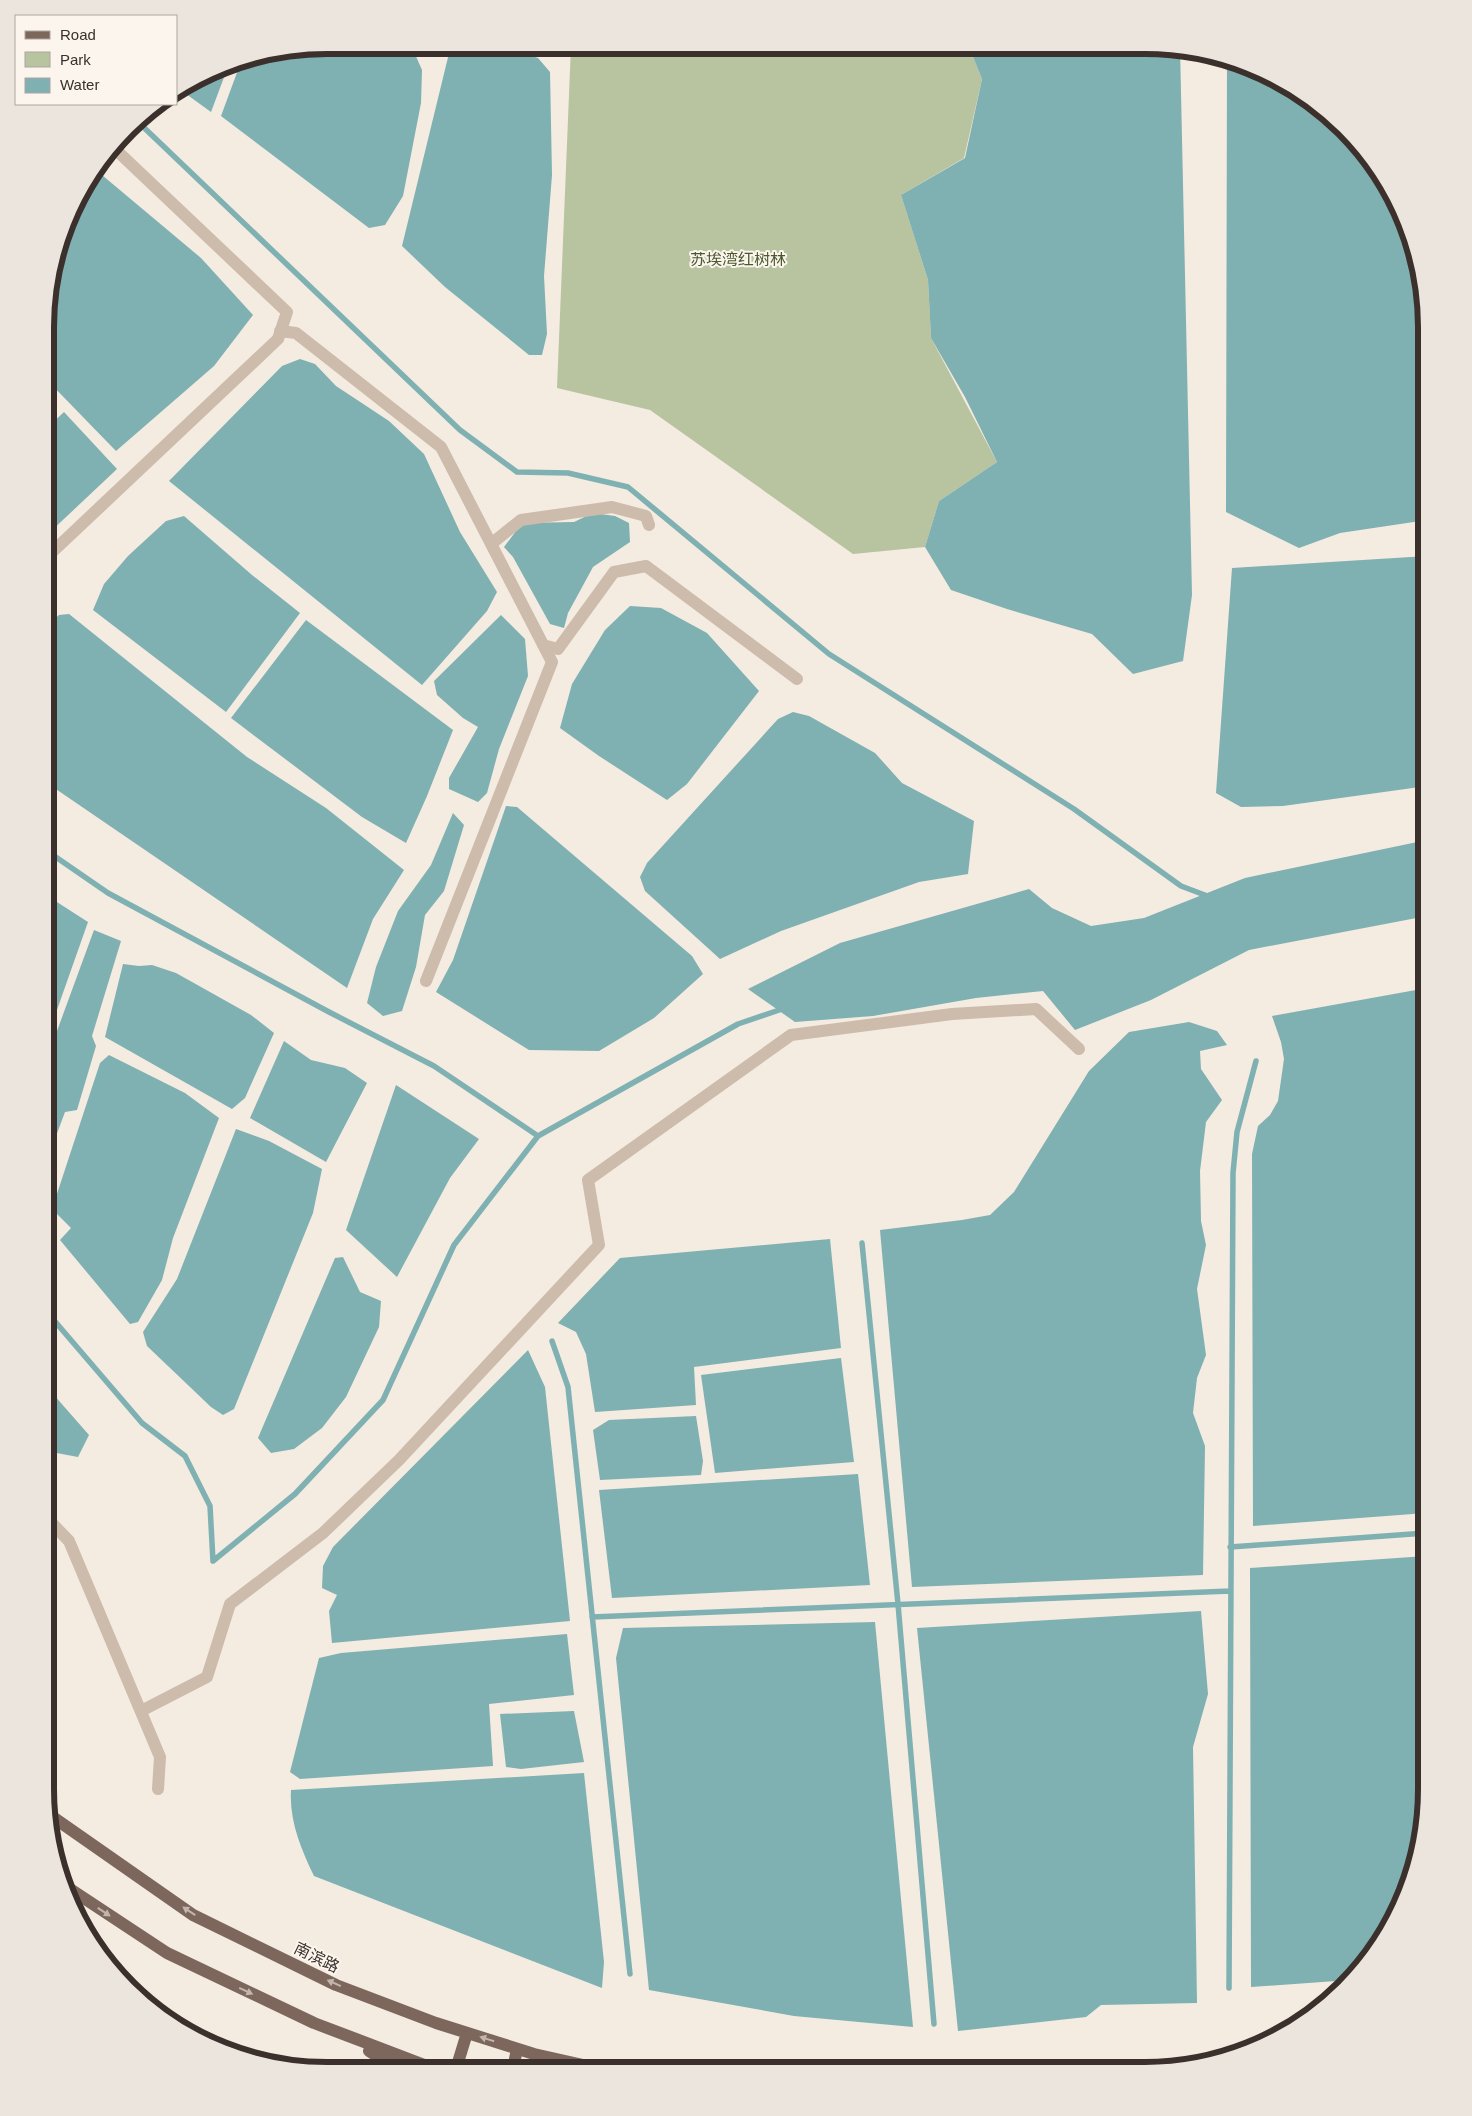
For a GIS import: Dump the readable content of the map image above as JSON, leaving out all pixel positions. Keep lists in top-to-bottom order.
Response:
{
  "streets": {
    "main road": ["南滨路"]
  },
  "parks": ["苏埃湾红树林"],
  "legend": ["Road", "Park", "Water"]
}
